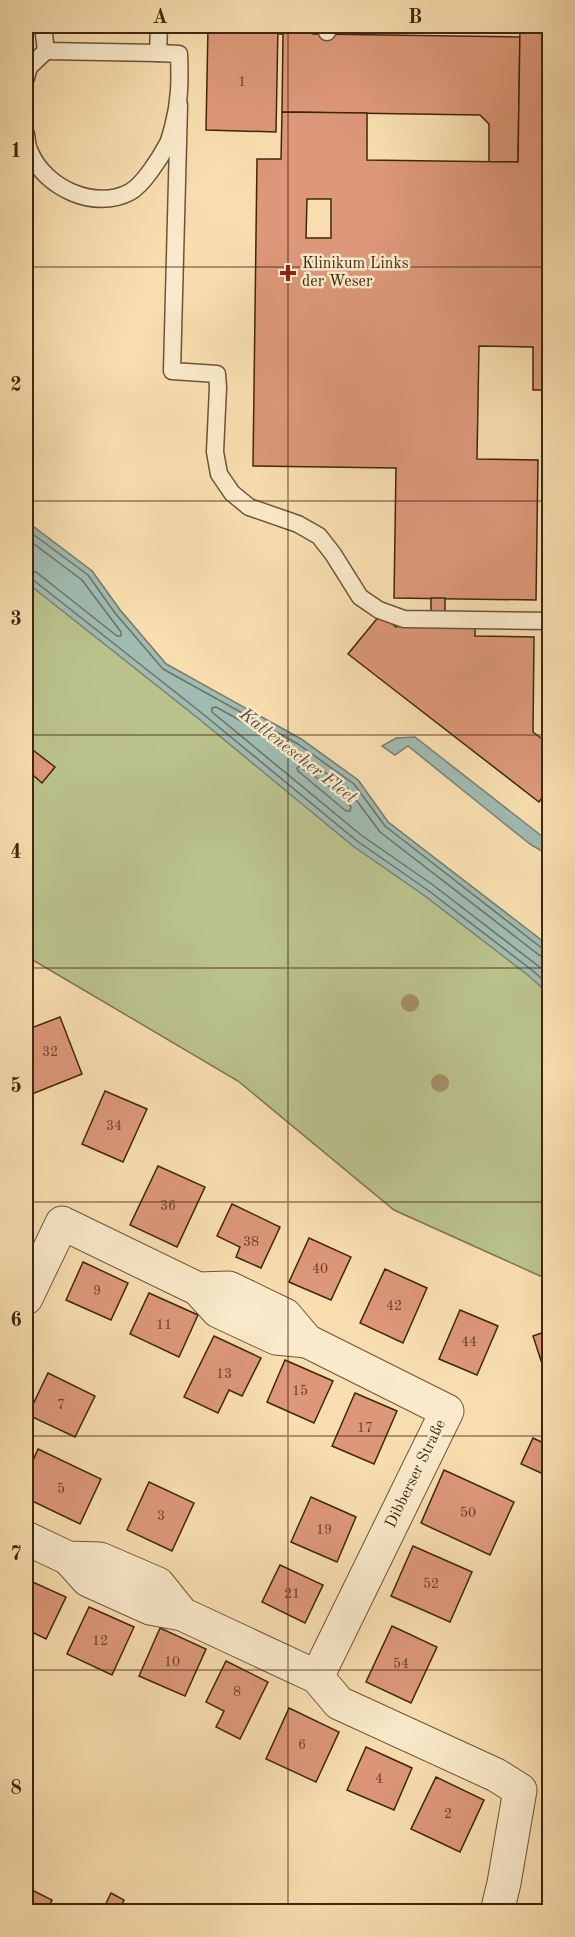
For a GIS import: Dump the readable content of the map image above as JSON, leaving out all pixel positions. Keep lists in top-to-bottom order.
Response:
{
  "streets": {
    "street": ["Dibberser Straße"]
  },
  "water": ["Kattenescher Fleet"],
  "places": {
    "health": ["Klinikum Links der Weser"]
  },
  "house_numbers": [
    "1",
    "32",
    "34",
    "36",
    "38",
    "40",
    "9",
    "42",
    "11",
    "44",
    "13",
    "15",
    "7",
    "17",
    "5",
    "50",
    "3",
    "19",
    "52",
    "21",
    "12",
    "10",
    "54",
    "8",
    "6",
    "4",
    "2"
  ],
  "grid": {
    "columns": ["A", "B"],
    "rows": [
      "1",
      "2",
      "3",
      "4",
      "5",
      "6",
      "7",
      "8"
    ]
  }
}
